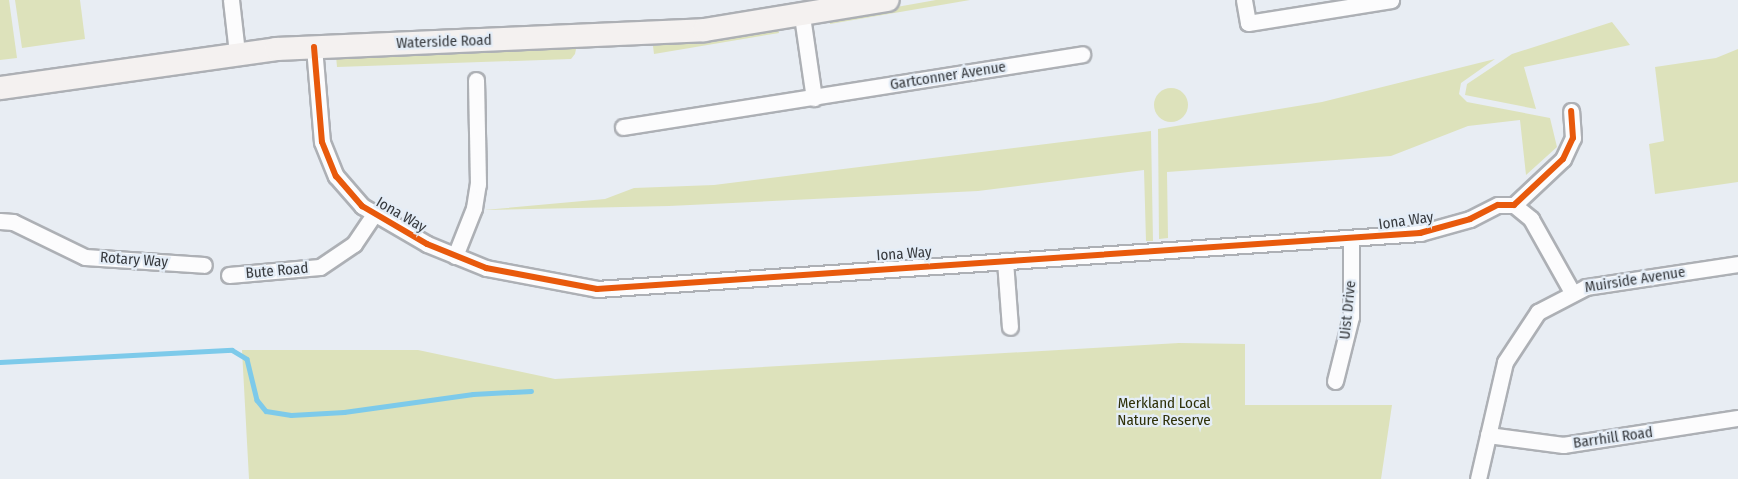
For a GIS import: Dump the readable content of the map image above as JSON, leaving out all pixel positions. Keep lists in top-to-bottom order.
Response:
{
  "streets": {
    "main road": ["Waterside Road"],
    "street": [
      "Gartconner Avenue",
      "Iona Way",
      "Rotary Way",
      "Bute Road",
      "Muirside Avenue",
      "Uist Drive",
      "Barrhill Road"
    ]
  },
  "crossings": [
    ["Waterside Road", "Iona Way"],
    ["Iona Way", "Bute Road"],
    ["Iona Way", "Uist Drive"],
    ["Muirside Avenue", "Barrhill Road"]
  ],
  "parks": ["Merkland Local Nature Reserve"]
}
